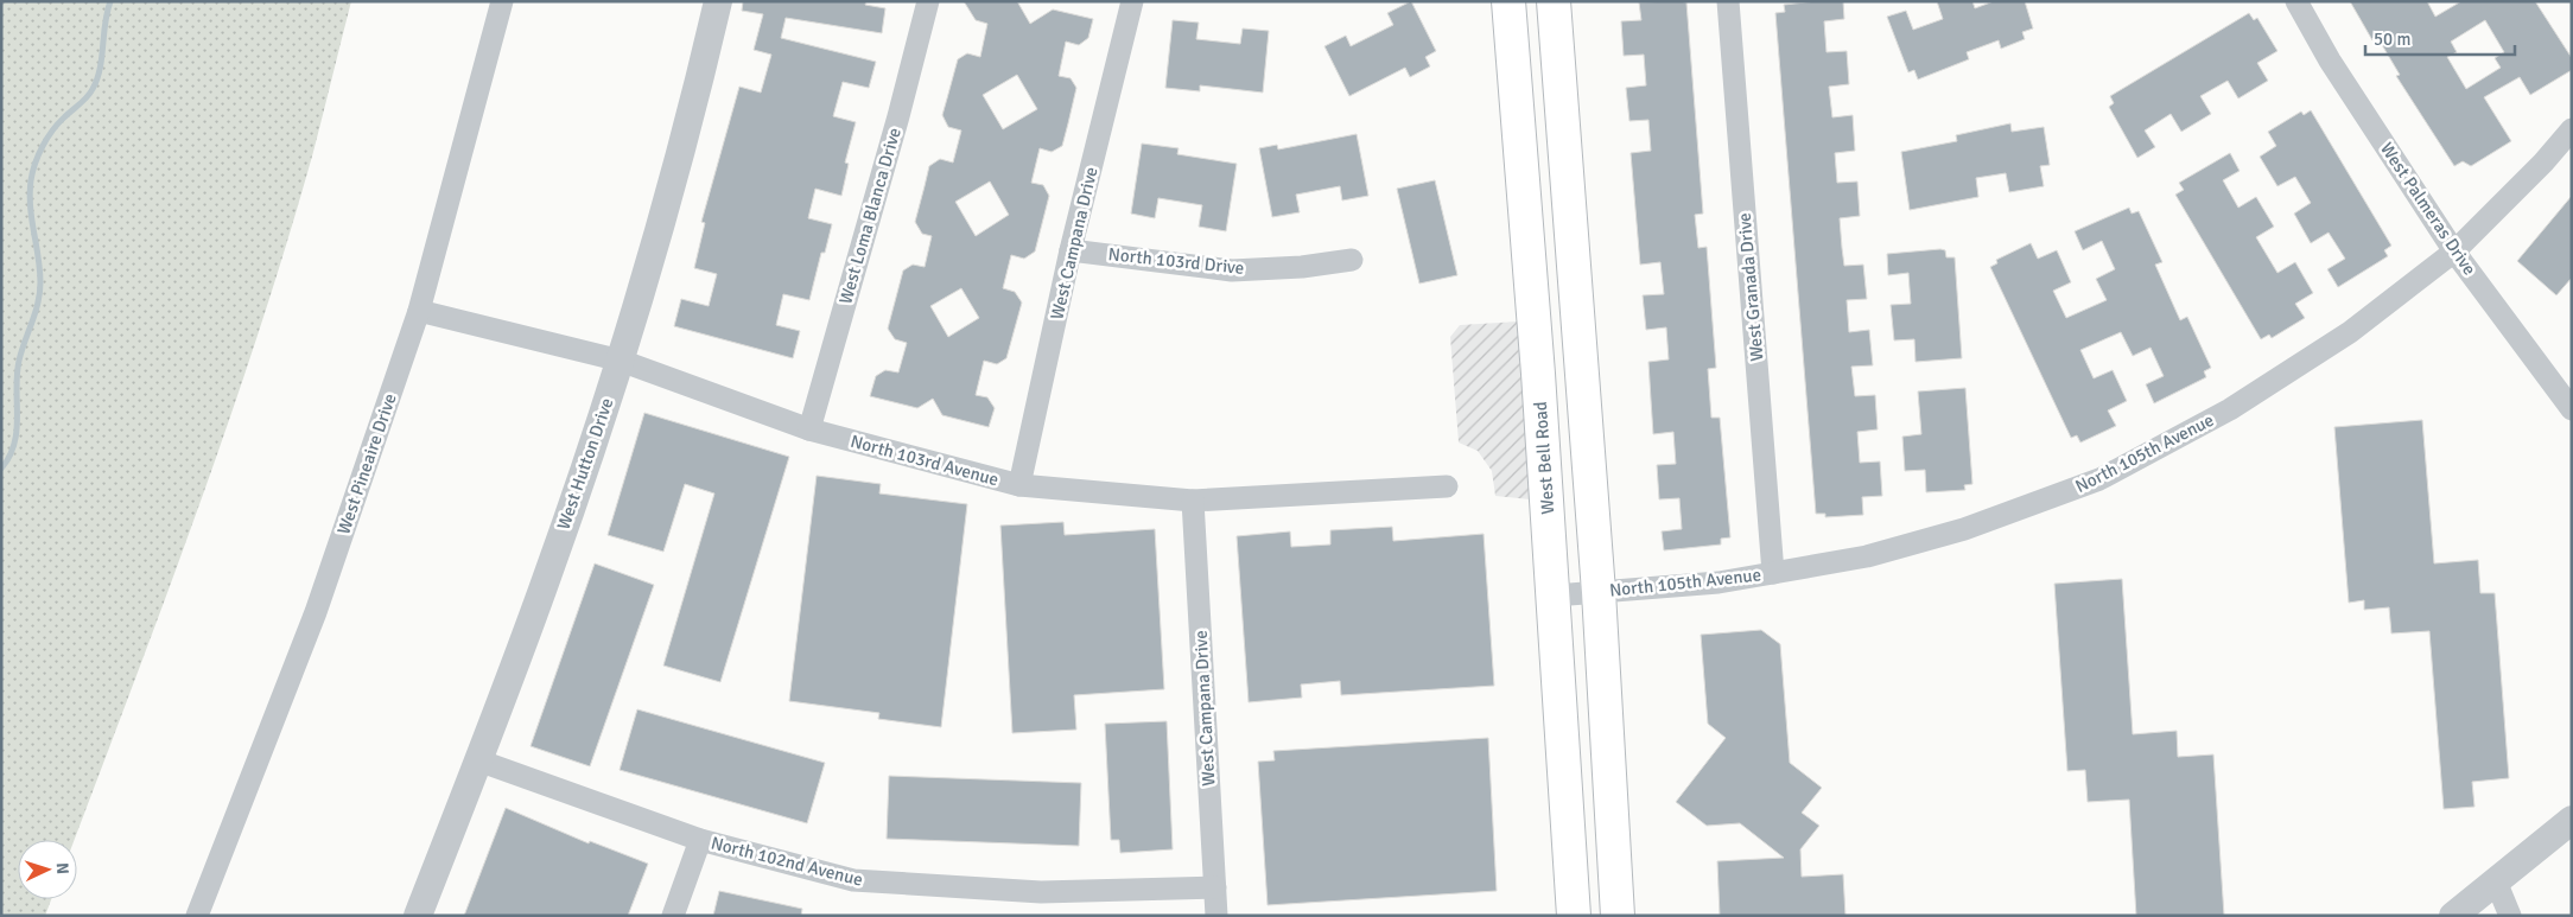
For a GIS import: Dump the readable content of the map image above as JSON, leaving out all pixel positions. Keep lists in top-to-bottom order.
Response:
{
  "streets": {
    "main road": ["West Bell Road"],
    "street": [
      "West Palmeras Drive",
      "West Loma Blanca Drive",
      "West Campana Drive",
      "North 103rd Drive",
      "West Granada Drive",
      "North 105th Avenue",
      "North 103rd Avenue",
      "West Pineaire Drive",
      "West Hutton Drive",
      "North 102nd Avenue"
    ]
  },
  "crossings": [
    ["West Palmeras Drive", "North 105th Avenue"],
    ["West Loma Blanca Drive", "North 103rd Avenue"],
    ["West Campana Drive", "North 103rd Drive"],
    ["West Campana Drive", "North 103rd Avenue"],
    ["West Campana Drive", "North 102nd Avenue"],
    ["West Granada Drive", "North 105th Avenue"],
    ["North 105th Avenue", "West Bell Road"],
    ["North 103rd Avenue", "West Pineaire Drive"],
    ["North 103rd Avenue", "West Hutton Drive"],
    ["West Hutton Drive", "North 102nd Avenue"]
  ],
  "scale_bar": "50 m",
  "north": "right"
}
